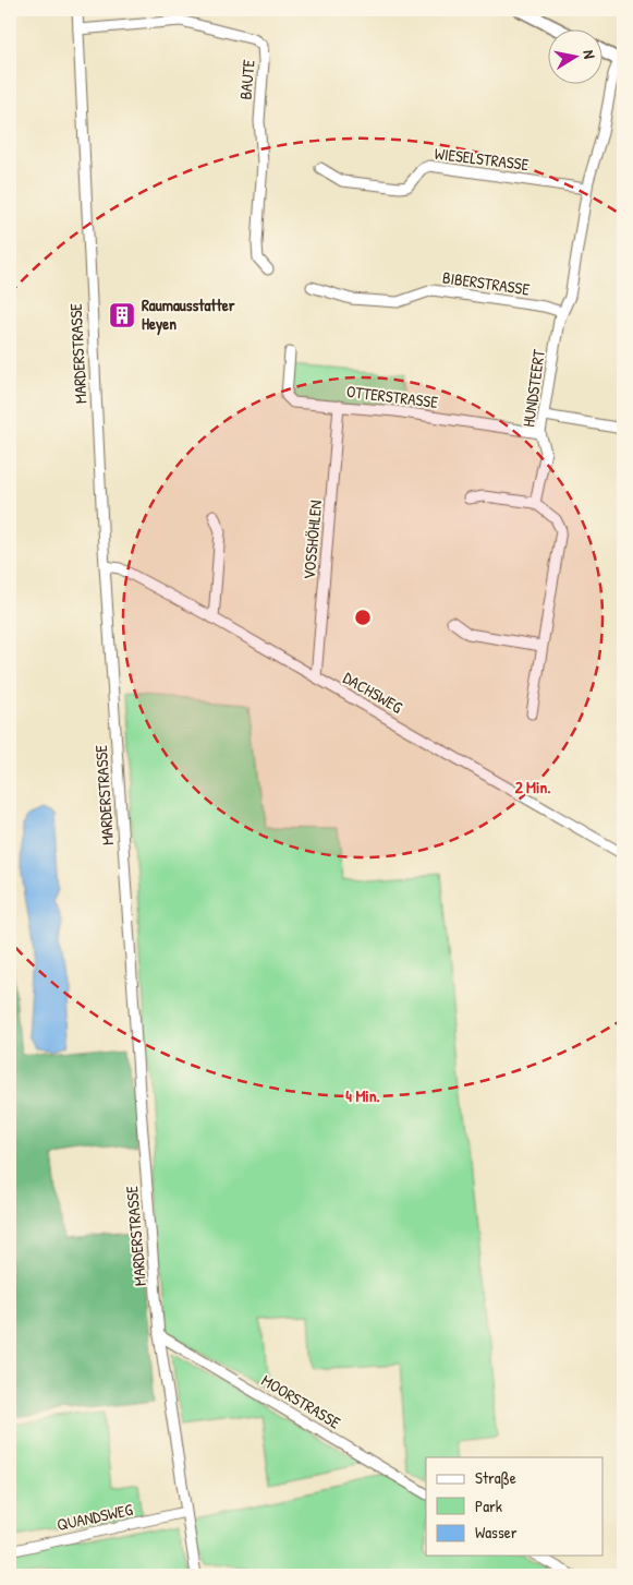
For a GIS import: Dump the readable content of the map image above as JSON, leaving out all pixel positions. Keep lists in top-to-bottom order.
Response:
{
  "streets": {
    "street": [
      "BAUTE",
      "WIESELSTRASSE",
      "BIBERSTRASSE",
      "MARDERSTRASSE",
      "HUNDSTEERT",
      "OTTERSTRASSE",
      "VOSSHÖHLEN",
      "DACHSWEG",
      "MOORSTRASSE",
      "QUANDSWEG"
    ]
  },
  "crossings": [
    ["BAUTE", "MARDERSTRASSE"],
    ["WIESELSTRASSE", "HUNDSTEERT"],
    ["BIBERSTRASSE", "HUNDSTEERT"],
    ["MARDERSTRASSE", "DACHSWEG"],
    ["MARDERSTRASSE", "MOORSTRASSE"],
    ["MARDERSTRASSE", "QUANDSWEG"],
    ["HUNDSTEERT", "OTTERSTRASSE"],
    ["OTTERSTRASSE", "VOSSHÖHLEN"],
    ["VOSSHÖHLEN", "DACHSWEG"]
  ],
  "places": {
    "building": ["Raumausstatter Heyen"]
  },
  "legend": ["Straße", "Park", "Wasser"],
  "north": "right",
  "rings": ["2 Min.", "4 Min."]
}
